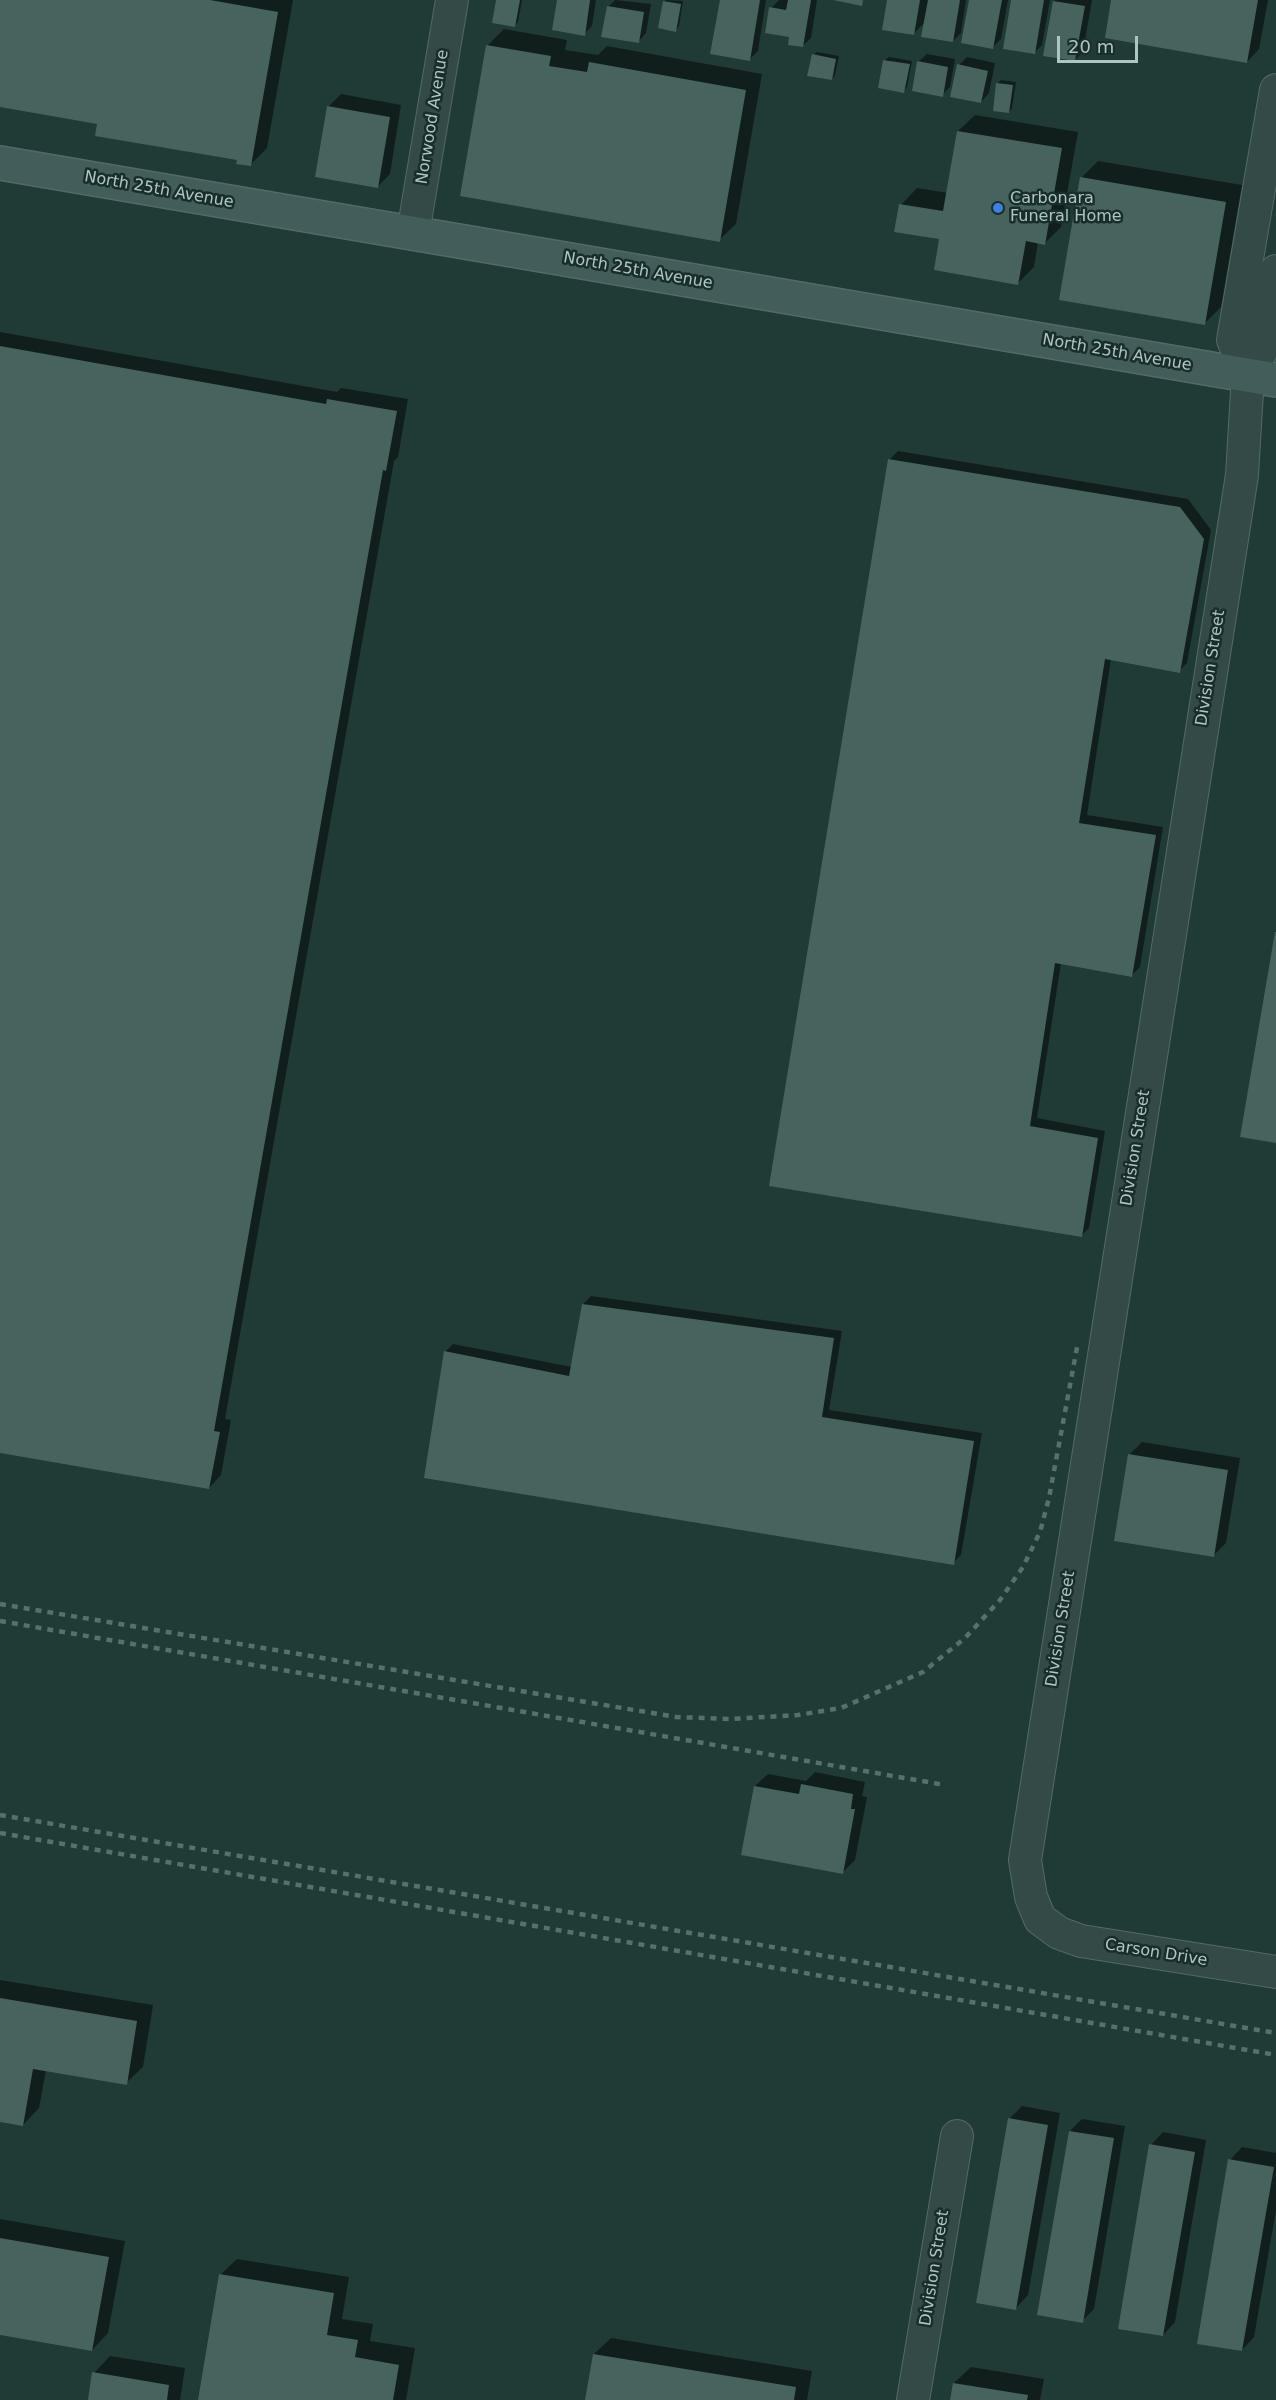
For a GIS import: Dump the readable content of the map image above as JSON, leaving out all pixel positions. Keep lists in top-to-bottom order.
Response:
{
  "streets": {
    "main road": ["North 25th Avenue"],
    "street": ["Norwood Avenue", "Division Street", "Carson Drive"]
  },
  "crossings": [
    ["Norwood Avenue", "North 25th Avenue"],
    ["North 25th Avenue", "Division Street"],
    ["Division Street", "Carson Drive"]
  ],
  "places": ["Carbonara Funeral Home"],
  "scale_bar": "20 m"
}
